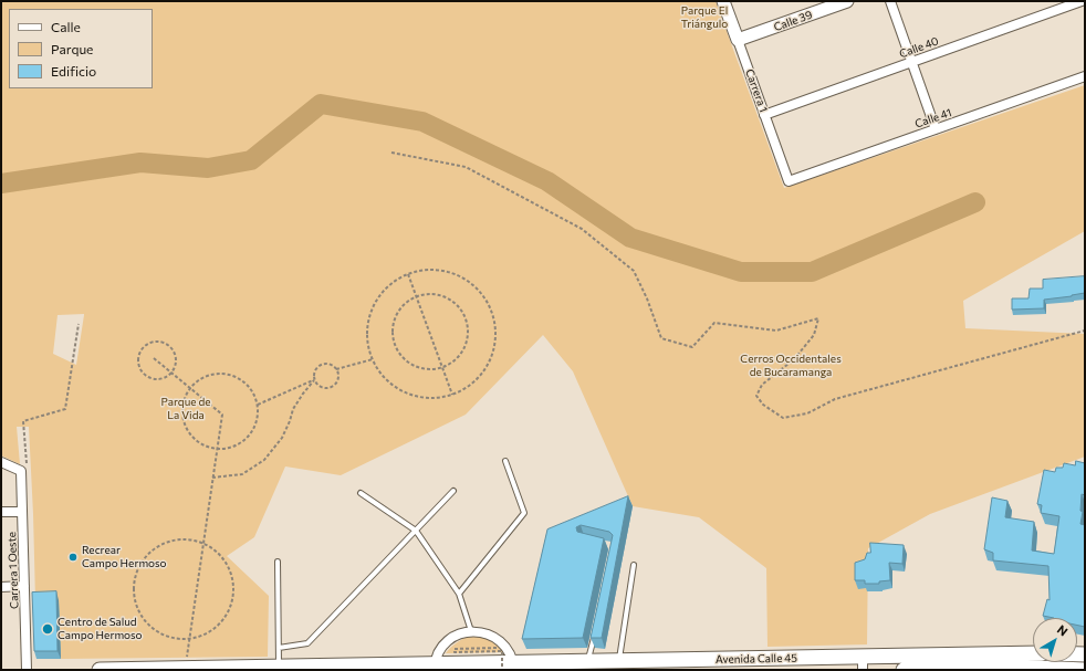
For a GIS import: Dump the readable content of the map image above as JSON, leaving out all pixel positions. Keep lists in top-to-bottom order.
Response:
{
  "streets": {
    "main road": ["Avenida Calle 45"],
    "street": [
      "Calle 39",
      "Calle 40",
      "Carrera 1",
      "Calle 41",
      "Carrera 1 Oeste"
    ]
  },
  "crossings": [
    ["Calle 39", "Carrera 1"],
    ["Calle 40", "Carrera 1"],
    ["Carrera 1", "Calle 41"]
  ],
  "parks": ["Parque El Triángulo", "Cerros Occidentales de Bucaramanga", "Parque de La Vida"],
  "places": ["Recrear Campo Hermoso", "Centro de Salud Campo Hermoso"],
  "legend": ["Calle", "Parque", "Edificio"],
  "north": "top right"
}
